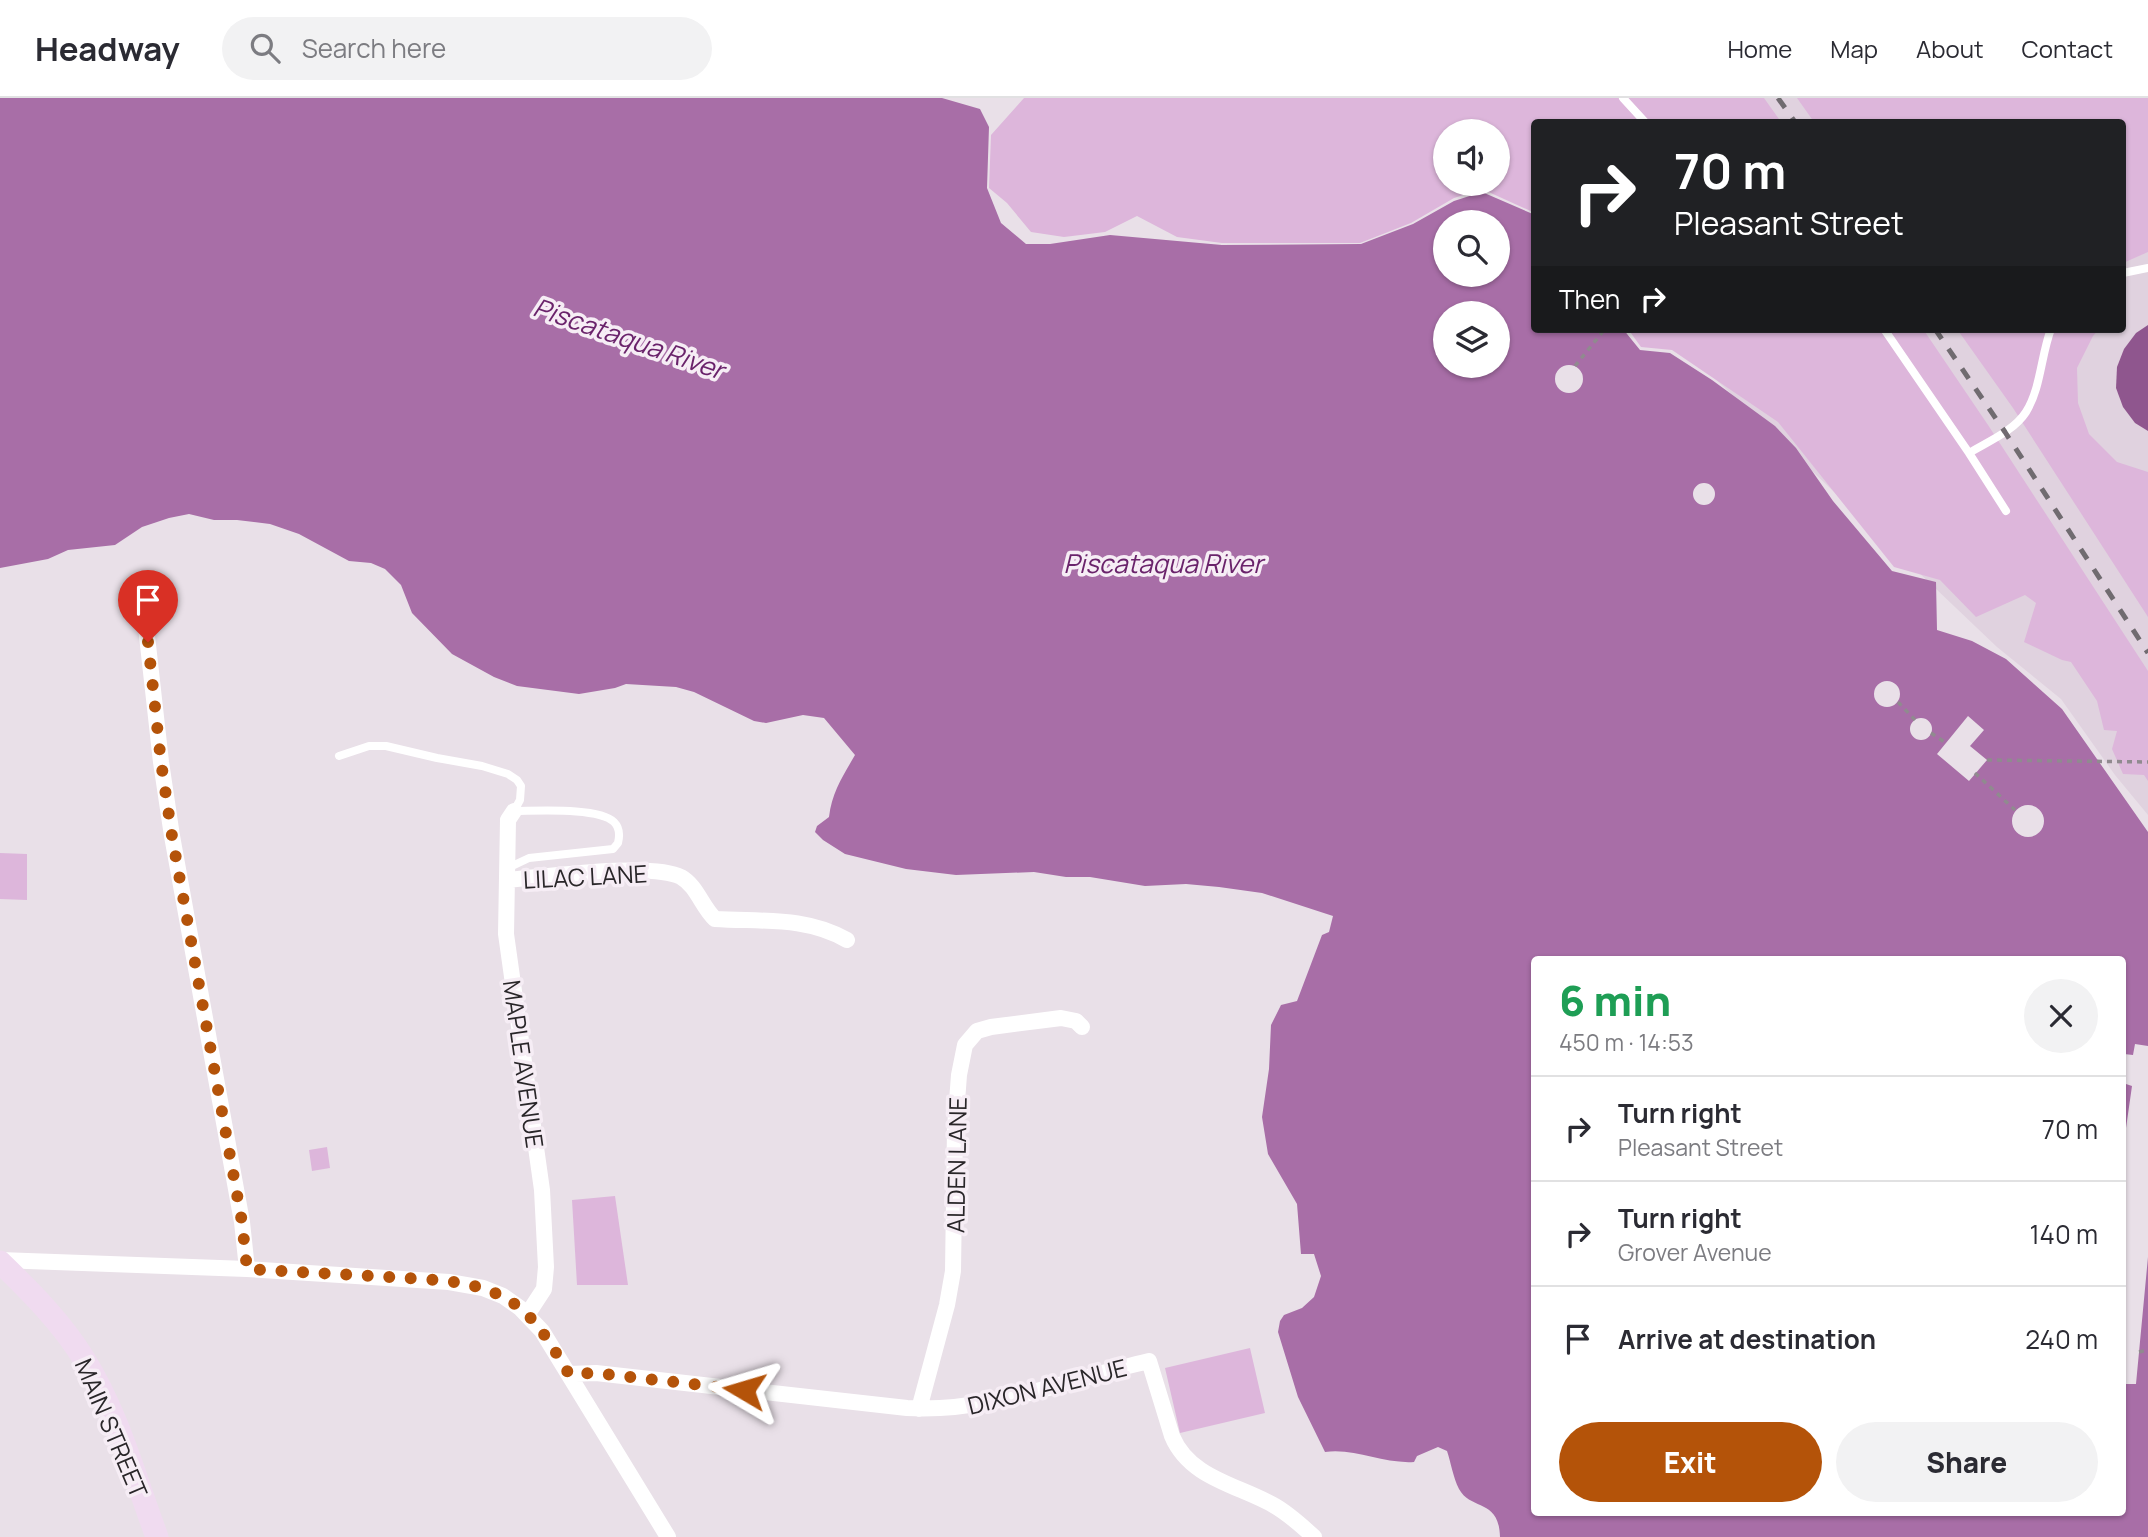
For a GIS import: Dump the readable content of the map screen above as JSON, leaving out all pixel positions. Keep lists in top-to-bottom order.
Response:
{
  "streets": {
    "main road": ["MAIN STREET"],
    "street": [
      "LILAC LANE",
      "MAPLE AVENUE",
      "ALDEN LANE",
      "DIXON AVENUE"
    ]
  },
  "crossings": [
    ["LILAC LANE", "MAPLE AVENUE"],
    ["ALDEN LANE", "DIXON AVENUE"]
  ],
  "water": ["Piscataqua River"],
  "page": {
    "header": "Headway",
    "search": "Search here",
    "nav": [
      "Home",
      "Map",
      "About",
      "Contact"
    ],
    "turn": ["70 m", "Pleasant Street"],
    "then": "Then",
    "heading": ["6 min", "450 m · 14:53"],
    "list": [
      {
        "name": "Turn right",
        "note": "Pleasant Street",
        "value": "70 m"
      },
      {
        "name": "Turn right",
        "note": "Grover Avenue",
        "value": "140 m"
      },
      {
        "name": "Arrive at destination",
        "value": "240 m"
      }
    ],
    "buttons": ["Exit", "Share"]
  }
}
